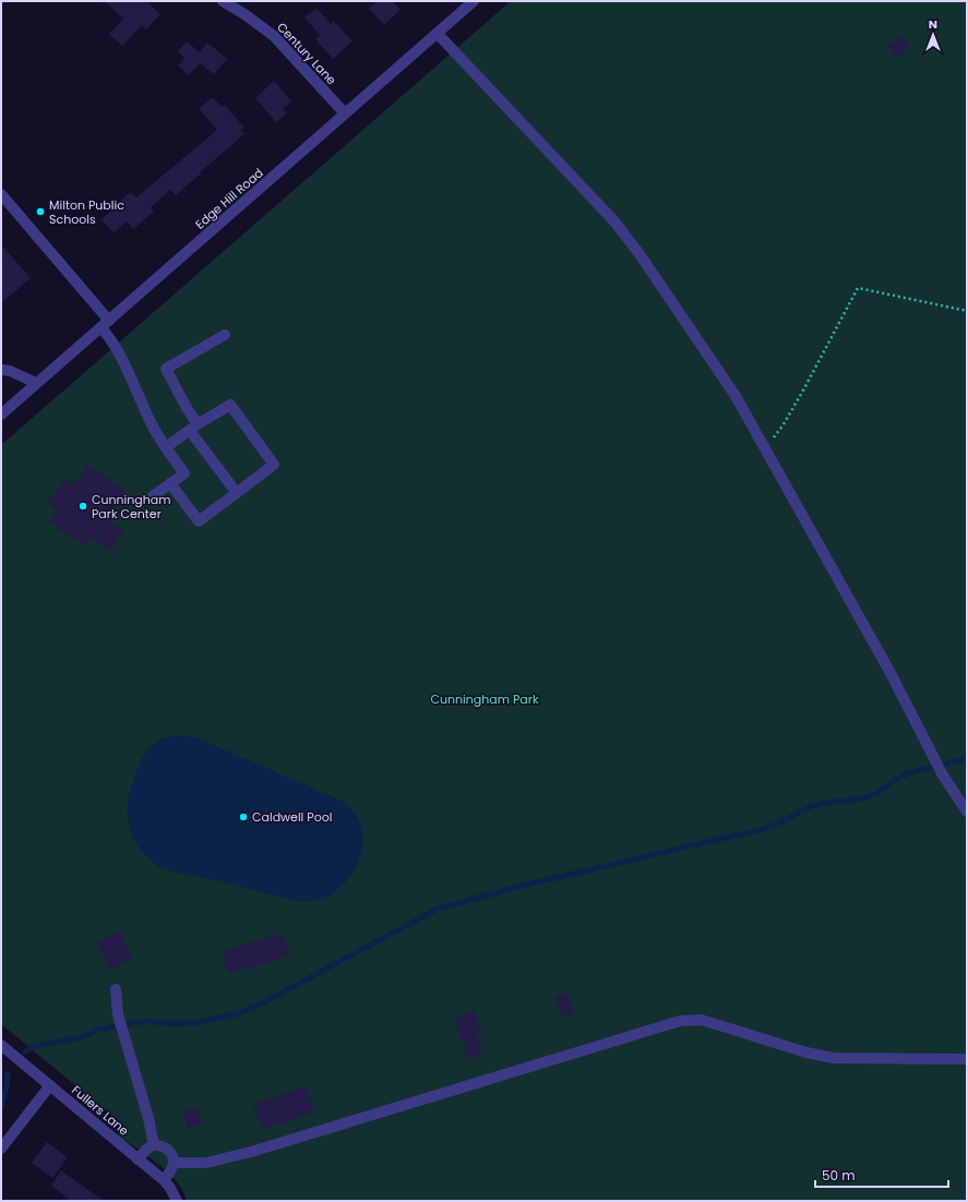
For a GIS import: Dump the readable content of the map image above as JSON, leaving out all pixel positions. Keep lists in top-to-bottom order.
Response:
{
  "streets": {
    "street": ["Century Lane", "Edge Hill Road", "Fullers Lane"]
  },
  "crossings": [
    ["Century Lane", "Edge Hill Road"]
  ],
  "parks": ["Cunningham Park"],
  "places": ["Milton Public Schools", "Cunningham Park Center", "Caldwell Pool"],
  "scale_bar": "50 m",
  "north": "top"
}
